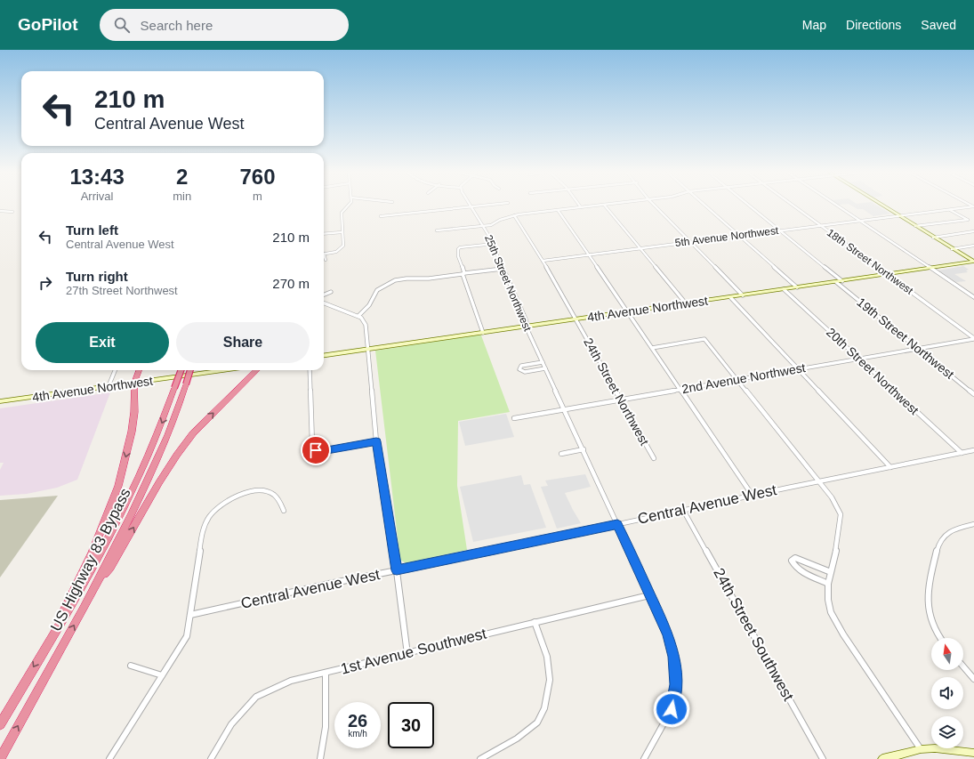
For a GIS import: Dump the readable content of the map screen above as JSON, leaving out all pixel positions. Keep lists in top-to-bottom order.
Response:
{
  "streets": {
    "highway": ["US Highway 83 Bypass"],
    "main road": ["4th Avenue Northwest"],
    "street": [
      "5th Avenue Northwest",
      "18th Street Northwest",
      "25th Street Northwest",
      "19th Street Northwest",
      "20th Street Northwest",
      "2nd Avenue Northwest",
      "24th Street Northwest",
      "Central Avenue West",
      "24th Street Southwest",
      "1st Avenue Southwest"
    ]
  },
  "crossings": [
    ["5th Avenue Northwest", "18th Street Northwest"],
    ["5th Avenue Northwest", "24th Street Northwest"],
    ["18th Street Northwest", "4th Avenue Northwest"],
    ["18th Street Northwest", "2nd Avenue Northwest"],
    ["25th Street Northwest", "4th Avenue Northwest"],
    ["25th Street Northwest", "2nd Avenue Northwest"],
    ["25th Street Northwest", "Central Avenue West"],
    ["25th Street Northwest", "1st Avenue Southwest"],
    ["4th Avenue Northwest", "19th Street Northwest"],
    ["4th Avenue Northwest", "20th Street Northwest"],
    ["4th Avenue Northwest", "24th Street Northwest"],
    ["19th Street Northwest", "2nd Avenue Northwest"],
    ["20th Street Northwest", "2nd Avenue Northwest"],
    ["20th Street Northwest", "Central Avenue West"],
    ["2nd Avenue Northwest", "24th Street Northwest"],
    ["Central Avenue West", "24th Street Southwest"]
  ],
  "north": "top",
  "page": {
    "header": "GoPilot",
    "search": "Search here",
    "nav": ["Map", "Directions", "Saved"],
    "turn": ["210 m", "Central Avenue West"],
    "eta": [
      "13:43",
      "Arrival",
      "2",
      "min",
      "760",
      "m"
    ],
    "list": [
      {
        "name": "Turn left",
        "note": "Central Avenue West",
        "value": "210 m"
      },
      {
        "name": "Turn right",
        "note": "27th Street Northwest",
        "value": "270 m"
      }
    ],
    "buttons": ["Exit", "Share"],
    "speed": "26 km/h",
    "limit": "30"
  }
}
